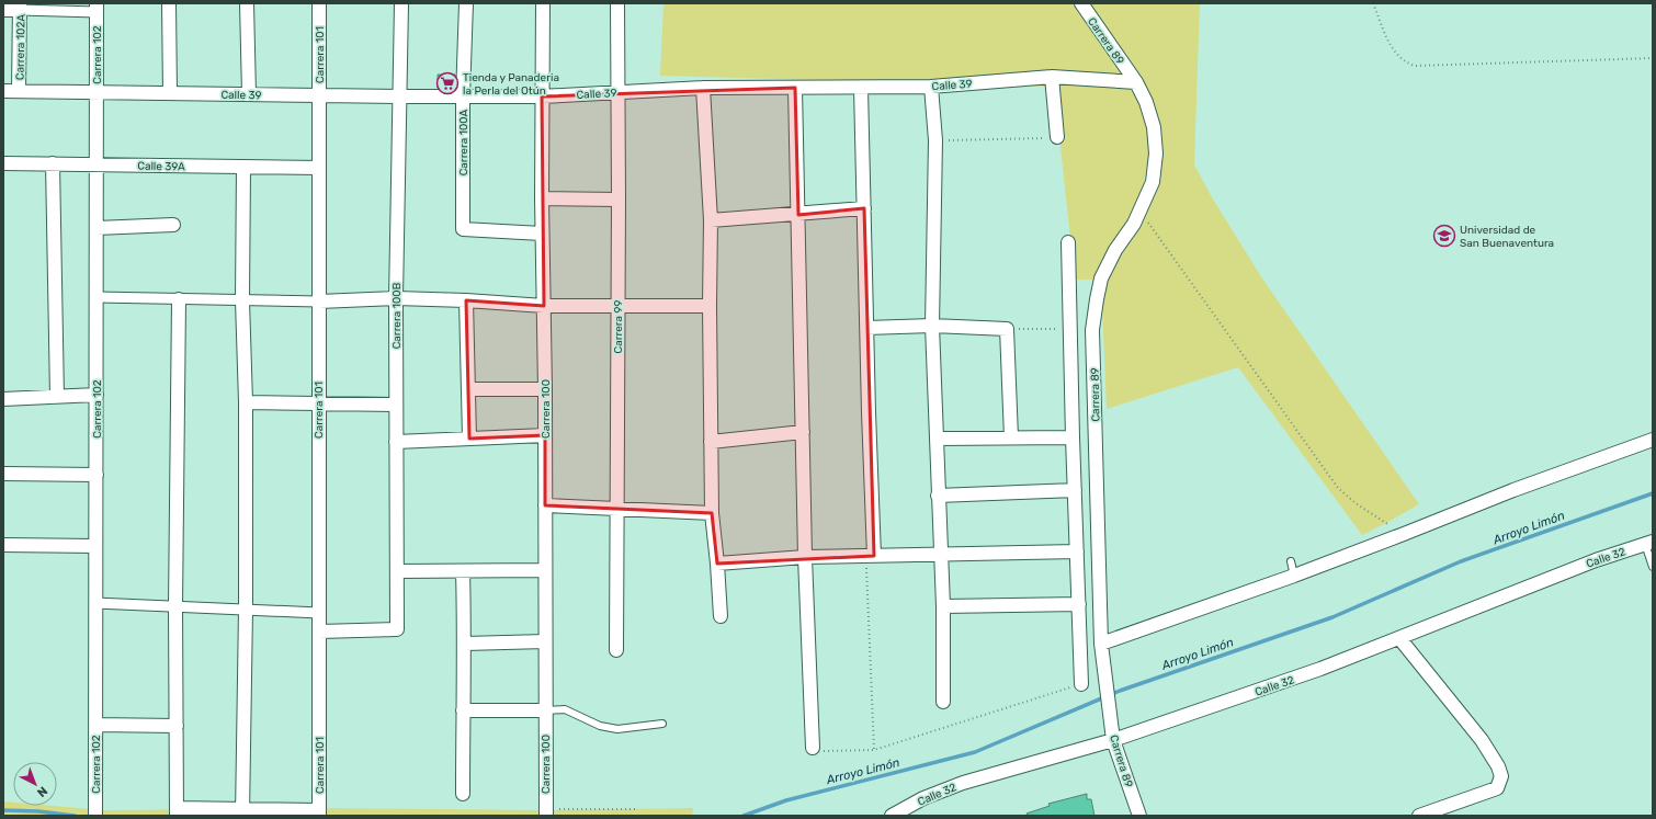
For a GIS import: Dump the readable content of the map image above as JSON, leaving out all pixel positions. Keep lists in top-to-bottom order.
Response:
{
  "streets": {
    "street": [
      "Carrera 89",
      "Carrera 102A",
      "Carrera 102",
      "Carrera 101",
      "Calle 39",
      "Carrera 100A",
      "Calle 39A",
      "Carrera 100B",
      "Carrera 99",
      "Carrera 100",
      "Calle 32"
    ]
  },
  "crossings": [
    ["Carrera 89", "Calle 39"],
    ["Carrera 89", "Calle 32"],
    ["Carrera 102A", "Calle 39"],
    ["Carrera 102", "Calle 39"],
    ["Carrera 102", "Calle 39A"],
    ["Carrera 101", "Calle 39"],
    ["Carrera 101", "Calle 39A"],
    ["Carrera 101", "Carrera 100B"],
    ["Calle 39", "Carrera 100A"],
    ["Calle 39", "Carrera 100B"],
    ["Calle 39", "Carrera 99"],
    ["Calle 39", "Carrera 100"],
    ["Carrera 100A", "Carrera 100"]
  ],
  "water": ["Arroyo Limón"],
  "places": {
    "supermarket": ["Tienda y Panaderia la Perla del Otún"],
    "school or university": ["Universidad de San Buenaventura"]
  },
  "north": "bottom right"
}
